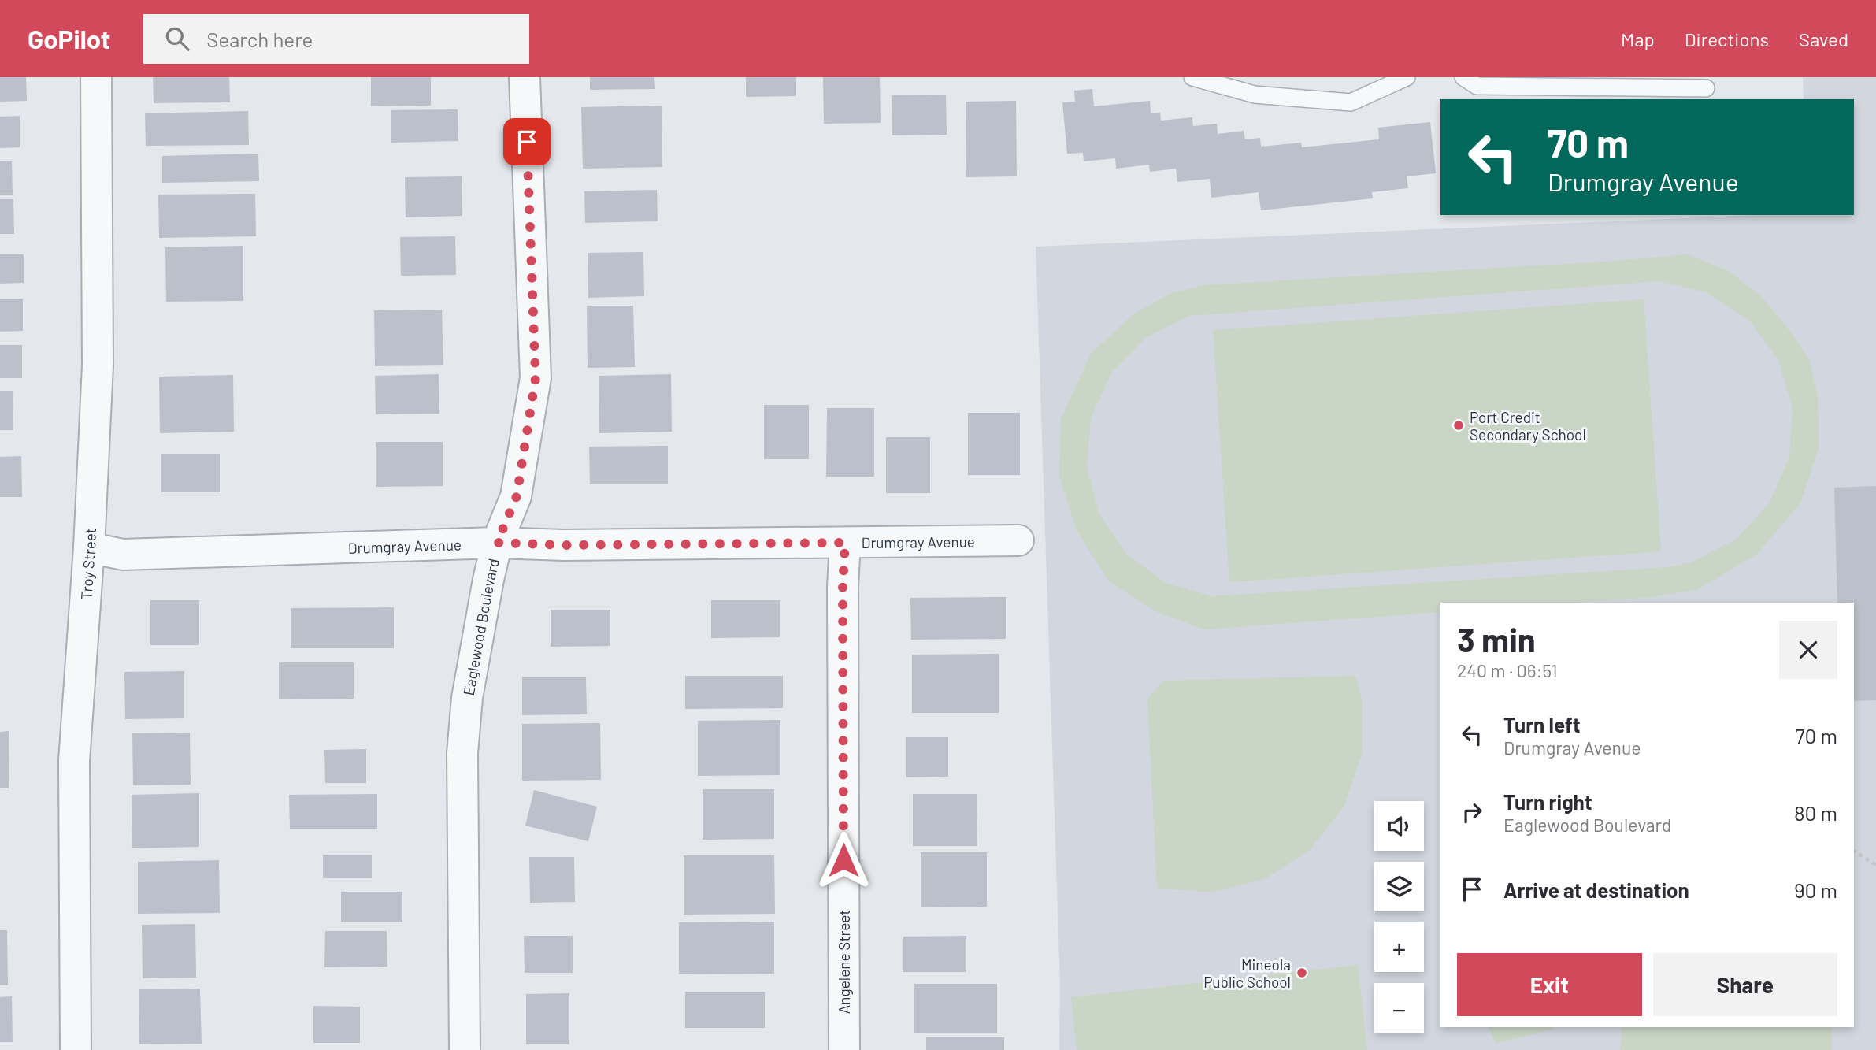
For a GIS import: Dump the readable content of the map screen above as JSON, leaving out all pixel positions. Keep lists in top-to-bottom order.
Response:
{
  "streets": {
    "street": [
      "Drumgray Avenue",
      "Troy Street",
      "Eaglewood Boulevard",
      "Angelene Street"
    ]
  },
  "crossings": [
    ["Drumgray Avenue", "Troy Street"],
    ["Drumgray Avenue", "Eaglewood Boulevard"],
    ["Drumgray Avenue", "Angelene Street"]
  ],
  "places": ["Port Credit Secondary School", "Mineola Public School"],
  "page": {
    "header": "GoPilot",
    "search": "Search here",
    "nav": ["Map", "Directions", "Saved"],
    "turn": ["70 m", "Drumgray Avenue"],
    "heading": ["3 min", "240 m · 06:51"],
    "list": [
      {
        "name": "Turn left",
        "note": "Drumgray Avenue",
        "value": "70 m"
      },
      {
        "name": "Turn right",
        "note": "Eaglewood Boulevard",
        "value": "80 m"
      },
      {
        "name": "Arrive at destination",
        "value": "90 m"
      }
    ],
    "map_buttons": ["+", "−"],
    "buttons": ["Exit", "Share"]
  }
}
